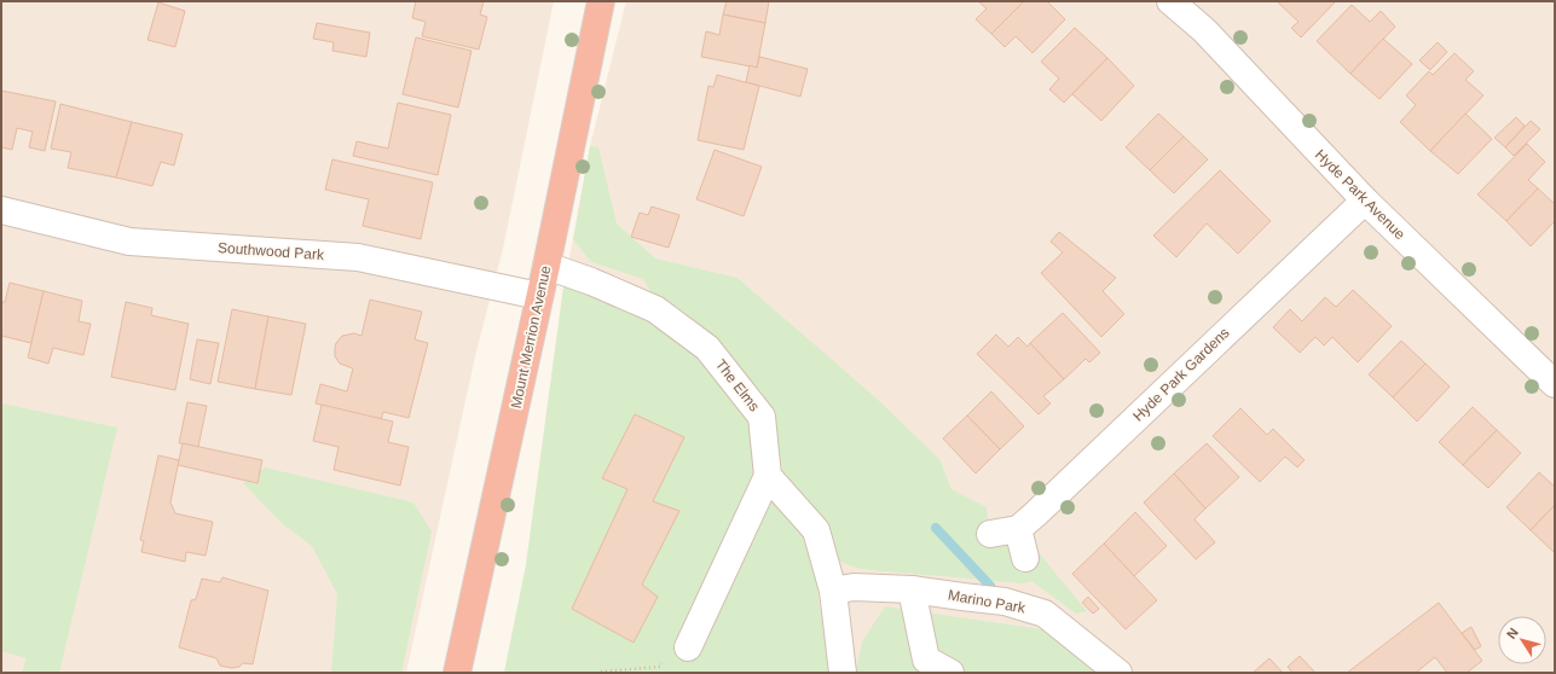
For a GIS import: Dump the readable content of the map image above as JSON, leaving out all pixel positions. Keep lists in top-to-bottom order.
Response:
{
  "streets": {
    "highway": ["Mount Merrion Avenue"],
    "street": [
      "Hyde Park Avenue",
      "Southwood Park",
      "Hyde Park Gardens",
      "The Elms",
      "Marino Park"
    ]
  },
  "crossings": [
    ["Hyde Park Avenue", "Hyde Park Gardens"],
    ["Southwood Park", "Mount Merrion Avenue"],
    ["Mount Merrion Avenue", "The Elms"]
  ],
  "north": "top left"
}
